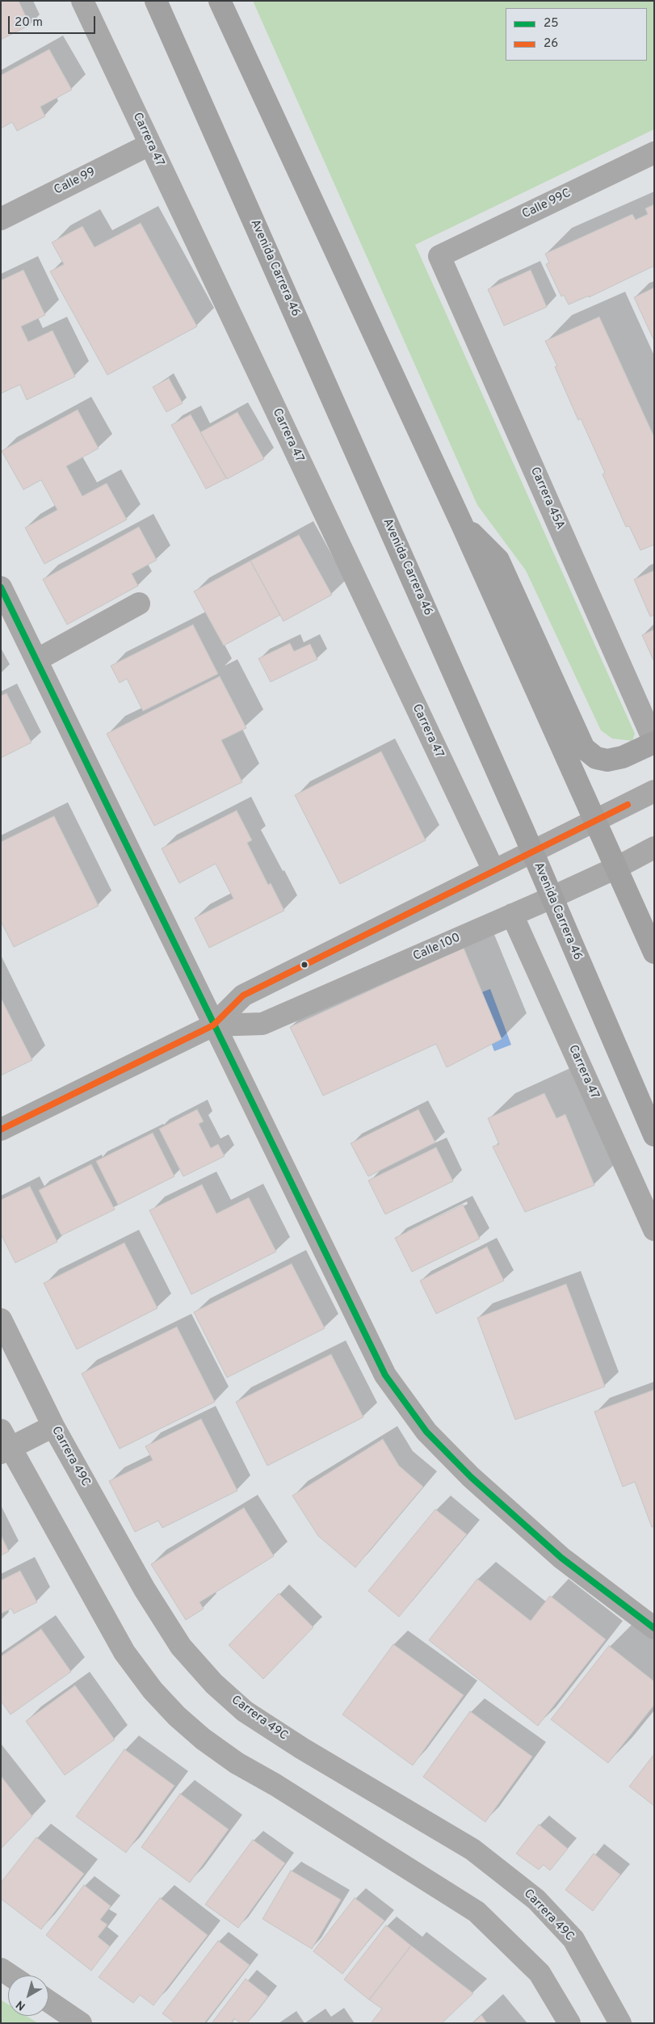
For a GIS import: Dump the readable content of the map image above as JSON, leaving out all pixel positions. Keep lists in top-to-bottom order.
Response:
{
  "streets": {
    "main road": ["Avenida Carrera 46"],
    "street": [
      "Carrera 47",
      "Calle 99",
      "Calle 99C",
      "Carrera 45A",
      "Calle 100",
      "Carrera 49C"
    ]
  },
  "crossings": [
    ["Carrera 47", "Calle 99"],
    ["Carrera 47", "Calle 100"],
    ["Calle 99C", "Carrera 45A"],
    ["Avenida Carrera 46", "Calle 100"]
  ],
  "lines": ["transit line 25", "transit line 26"],
  "legend": ["25", "26"],
  "scale_bar": "20 m",
  "north": "bottom left"
}
